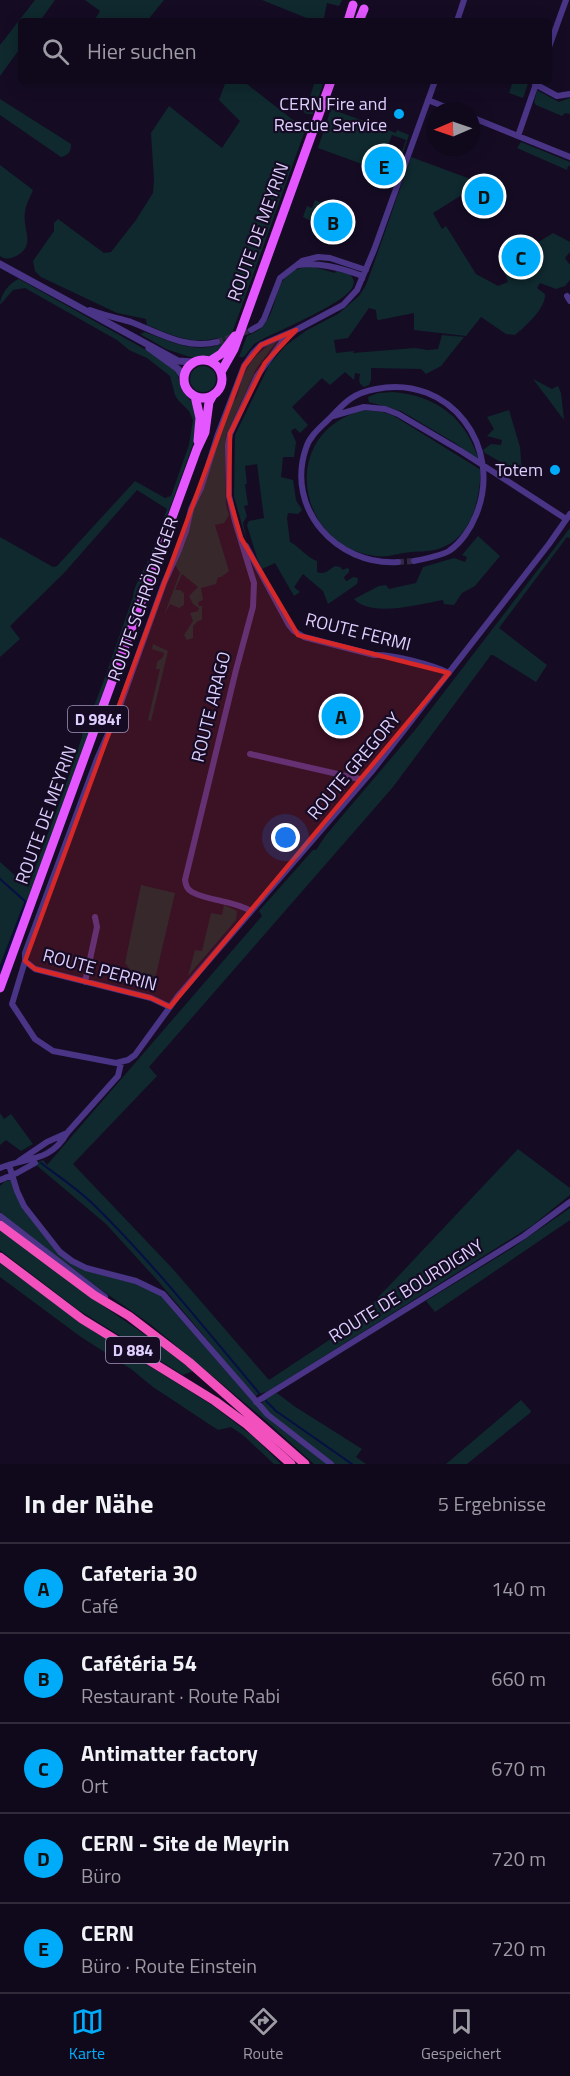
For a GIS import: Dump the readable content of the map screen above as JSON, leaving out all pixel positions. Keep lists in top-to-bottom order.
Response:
{
  "streets": {
    "highway": ["D 884"],
    "main road": ["ROUTE DE MEYRIN", "D 984f"],
    "street": [
      "ROUTE SCHRÖDINGER",
      "ROUTE FERMI",
      "ROUTE ARAGO",
      "ROUTE GREGORY",
      "ROUTE PERRIN",
      "ROUTE DE BOURDIGNY"
    ]
  },
  "crossings": [
    ["ROUTE SCHRÖDINGER", "ROUTE GREGORY"],
    ["ROUTE SCHRÖDINGER", "ROUTE PERRIN"],
    ["ROUTE FERMI", "ROUTE ARAGO"],
    ["ROUTE FERMI", "ROUTE GREGORY"],
    ["ROUTE ARAGO", "ROUTE GREGORY"],
    ["ROUTE GREGORY", "ROUTE PERRIN"]
  ],
  "places": ["CERN Fire and Rescue Service", "Totem"],
  "north": "left",
  "page": {
    "search": "Hier suchen",
    "pins": [
      "E",
      "D",
      "B",
      "C",
      "A"
    ],
    "heading": ["In der Nähe", "5 Ergebnisse"],
    "list": [
      {
        "mark": "A",
        "name": "Cafeteria 30",
        "note": "Café",
        "value": "140 m"
      },
      {
        "mark": "B",
        "name": "Cafétéria 54",
        "note": "Restaurant · Route Rabi",
        "value": "660 m"
      },
      {
        "mark": "C",
        "name": "Antimatter factory",
        "note": "Ort",
        "value": "670 m"
      },
      {
        "mark": "D",
        "name": "CERN - Site de Meyrin",
        "note": "Büro",
        "value": "720 m"
      },
      {
        "mark": "E",
        "name": "CERN",
        "note": "Büro · Route Einstein",
        "value": "720 m"
      }
    ],
    "nav": ["Karte", "Route", "Gespeichert"]
  }
}
